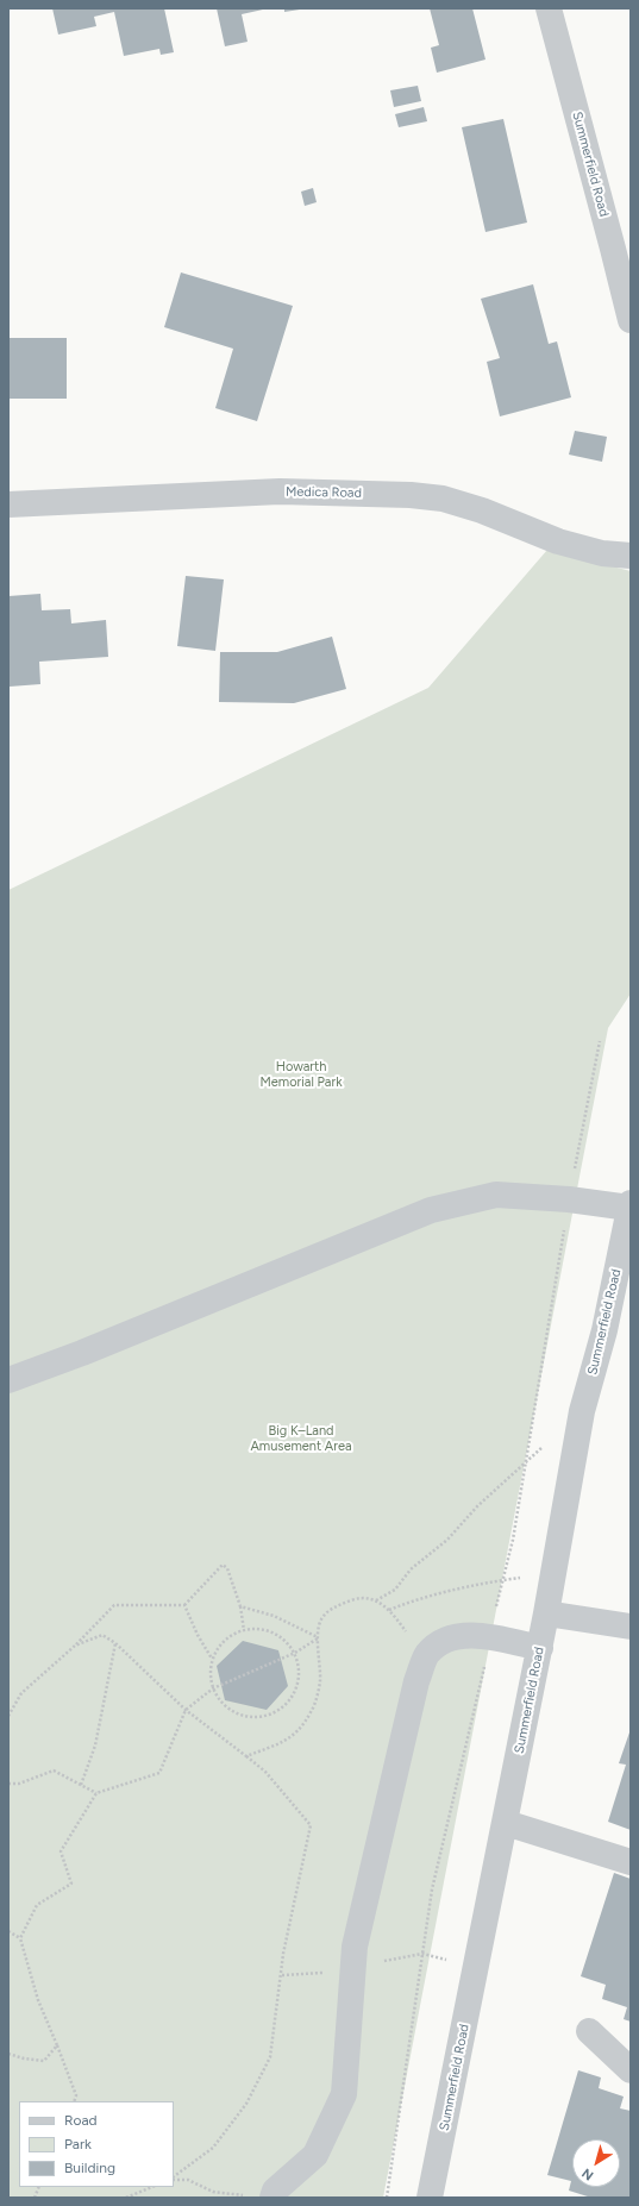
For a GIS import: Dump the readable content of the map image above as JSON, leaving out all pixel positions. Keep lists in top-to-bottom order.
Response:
{
  "streets": {
    "street": ["Summerfield Road", "Medica Road"]
  },
  "parks": ["Howarth Memorial Park", "Big K–Land Amusement Area"],
  "legend": ["Road", "Park", "Building"],
  "north": "bottom left"
}
